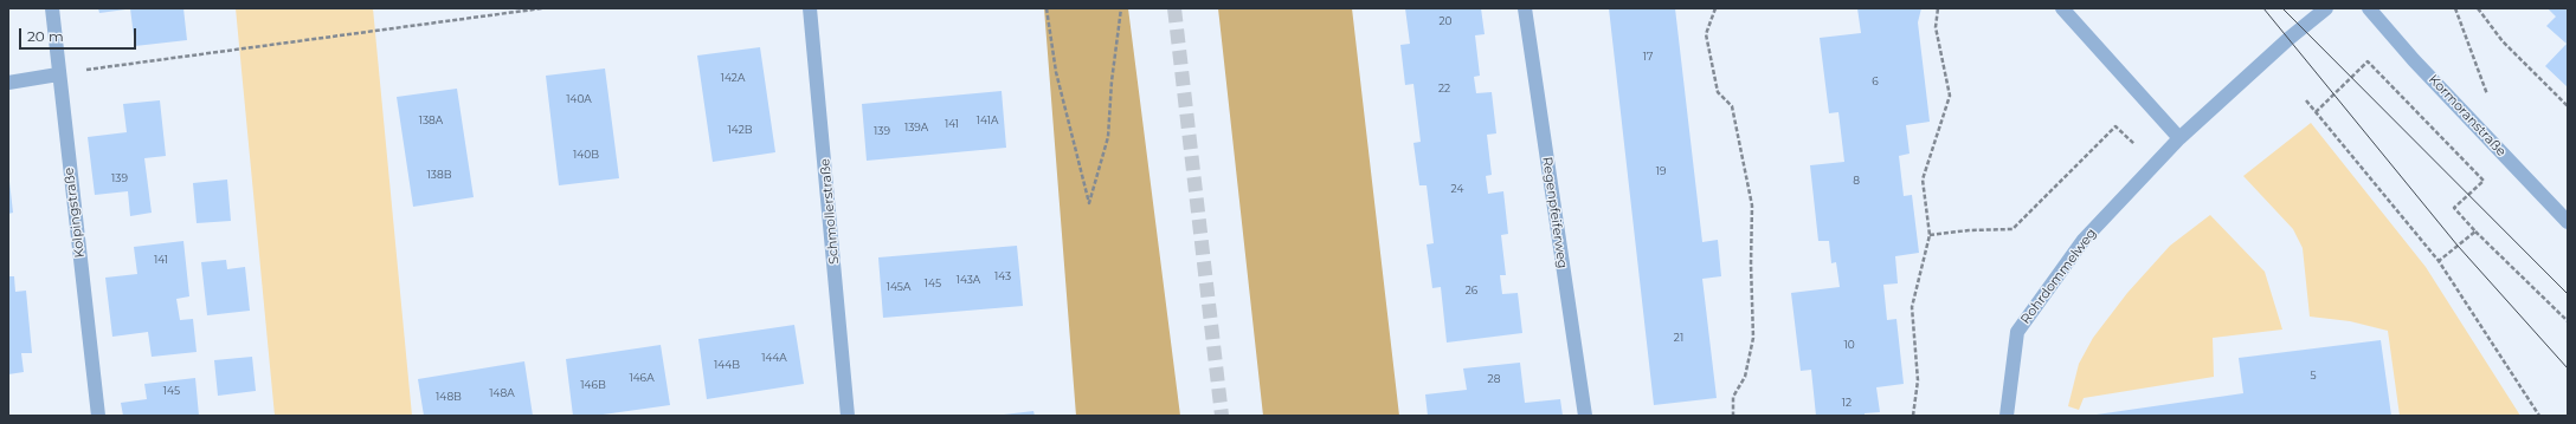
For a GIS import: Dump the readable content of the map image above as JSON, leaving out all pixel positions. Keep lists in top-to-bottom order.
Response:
{
  "streets": {
    "street": [
      "Kormoranstraße",
      "Schmollerstraße",
      "Kolpingstraße",
      "Regenpfeiferweg",
      "Rohrdommelweg"
    ]
  },
  "house_numbers": [
    "20",
    "17",
    "142A",
    "6",
    "22",
    "140A",
    "138A",
    "141A",
    "141",
    "139A",
    "142B",
    "139",
    "140B",
    "19",
    "138B",
    "139",
    "8",
    "24",
    "141",
    "143",
    "143A",
    "145",
    "145A",
    "26",
    "21",
    "10",
    "144A",
    "144B",
    "5",
    "146A",
    "28",
    "146B",
    "145",
    "148A",
    "148B",
    "12"
  ],
  "scale_bar": "20 m"
}
